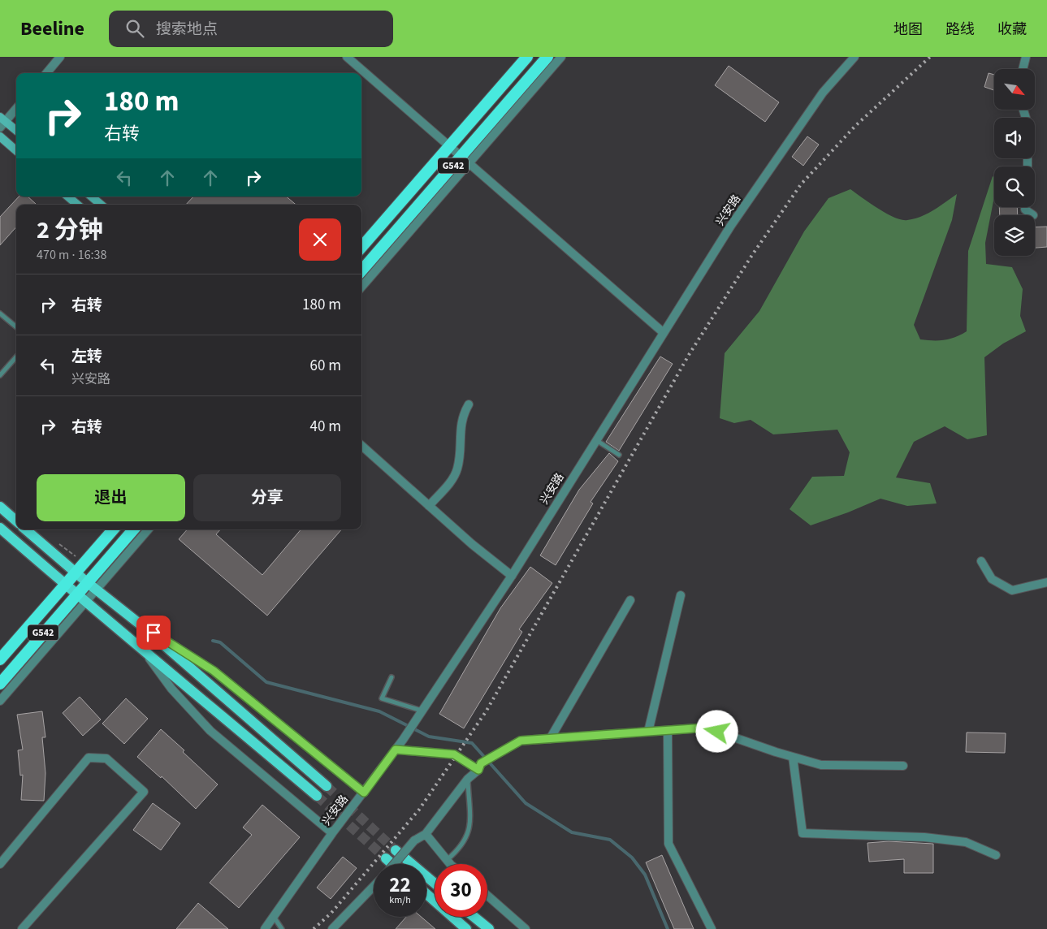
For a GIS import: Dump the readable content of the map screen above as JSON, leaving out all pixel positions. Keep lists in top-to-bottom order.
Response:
{
  "streets": {
    "highway": ["G542"],
    "street": ["兴安路"]
  },
  "north": "bottom right",
  "page": {
    "header": "Beeline",
    "search": "搜索地点",
    "nav": ["地图", "路线", "收藏"],
    "turn": ["180 m", "右转"],
    "heading": ["2 分钟", "470 m · 16:38"],
    "list": [
      {
        "name": "右转",
        "value": "180 m"
      },
      {
        "name": "左转",
        "note": "兴安路",
        "value": "60 m"
      },
      {
        "name": "右转",
        "value": "40 m"
      }
    ],
    "buttons": ["退出", "分享"],
    "speed": "22 km/h",
    "limit": "30"
  }
}
